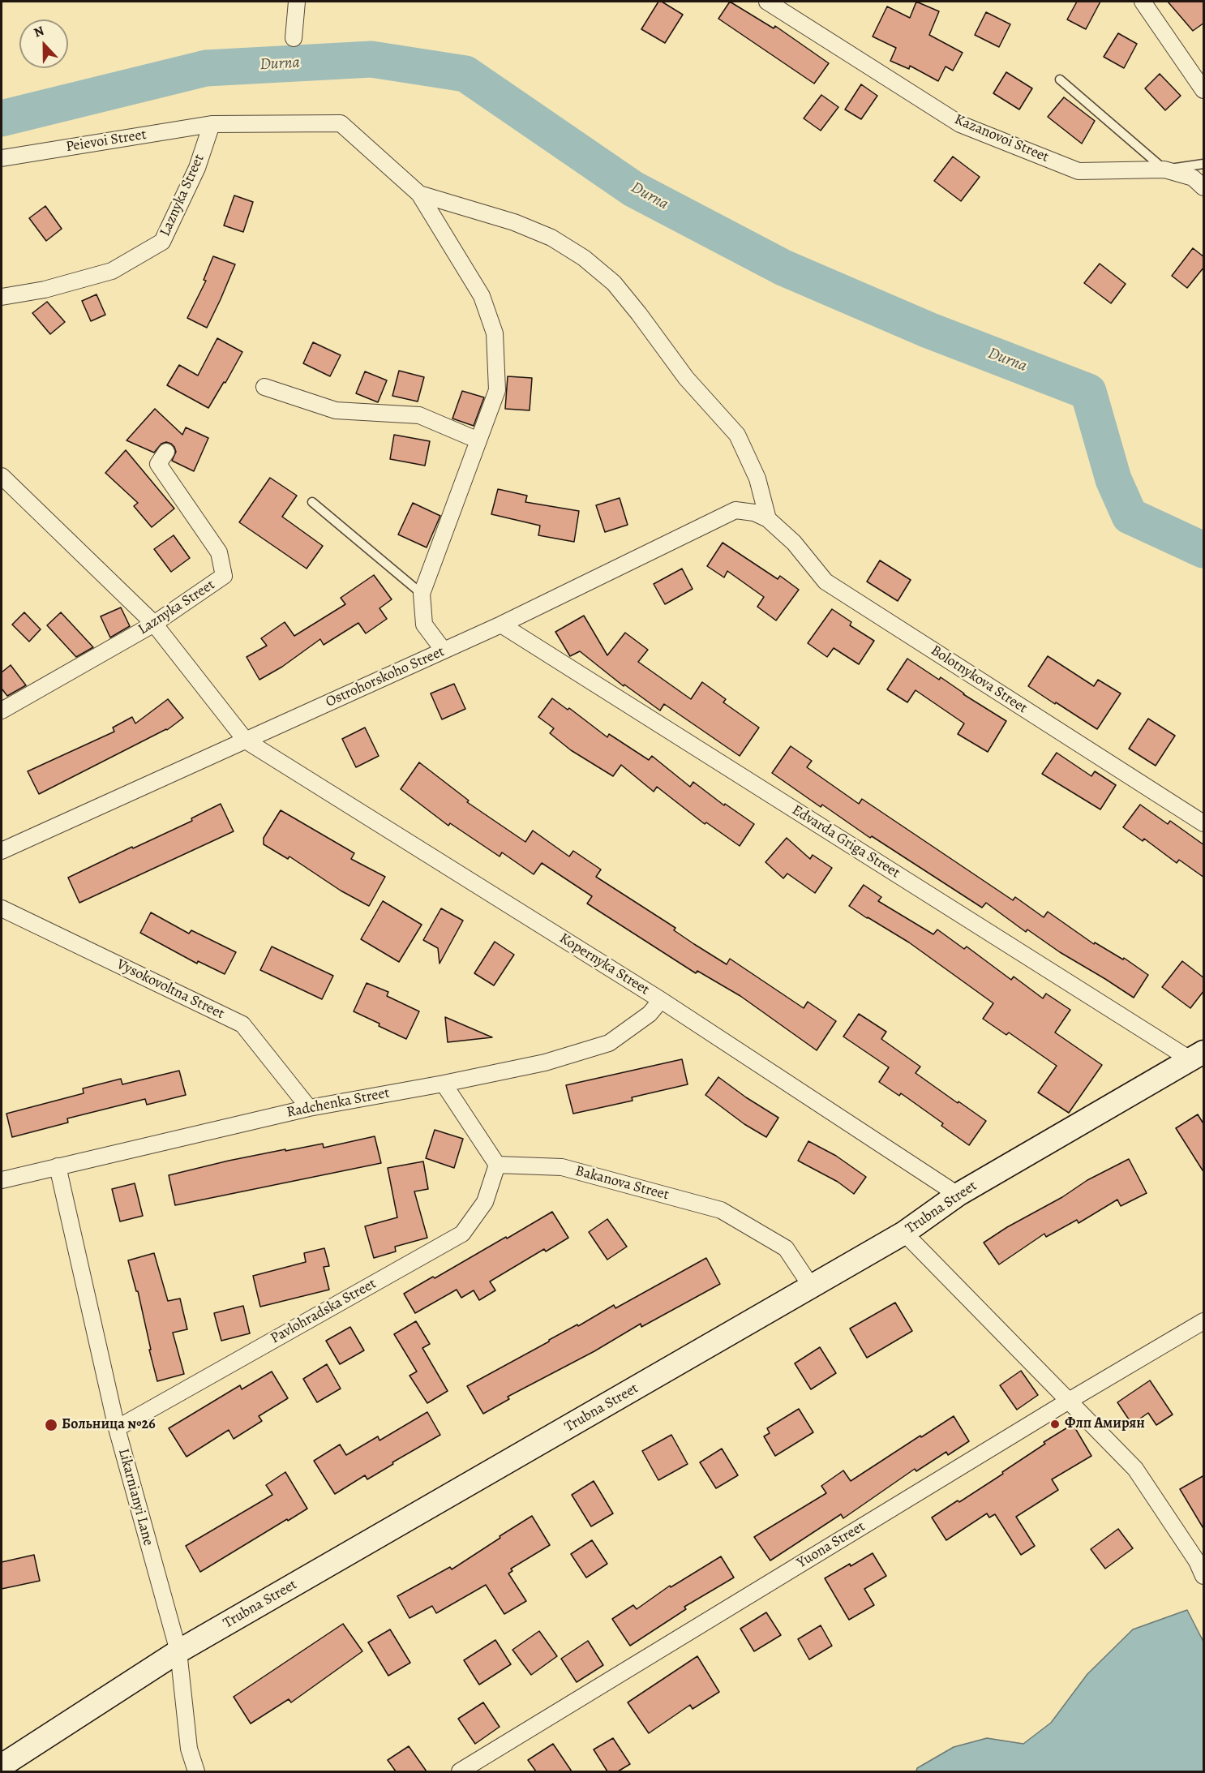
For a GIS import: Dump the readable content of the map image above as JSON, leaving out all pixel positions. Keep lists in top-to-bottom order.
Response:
{
  "streets": {
    "street": [
      "Kazanovoi Street",
      "Peievoi Street",
      "Laznyka Street",
      "Ostrohorskoho Street",
      "Bolotnykova Street",
      "Edvarda Griga Street",
      "Kopernyka Street",
      "Vysokovoltna Street",
      "Radchenka Street",
      "Bakanova Street",
      "Trubna Street",
      "Pavlohradska Street",
      "Likarnianyi Lane",
      "Yuona Street"
    ]
  },
  "crossings": [
    ["Peievoi Street", "Laznyka Street"],
    ["Laznyka Street", "Kopernyka Street"],
    ["Ostrohorskoho Street", "Bolotnykova Street"],
    ["Ostrohorskoho Street", "Edvarda Griga Street"],
    ["Ostrohorskoho Street", "Kopernyka Street"],
    ["Edvarda Griga Street", "Trubna Street"],
    ["Kopernyka Street", "Radchenka Street"],
    ["Kopernyka Street", "Trubna Street"],
    ["Vysokovoltna Street", "Radchenka Street"],
    ["Radchenka Street", "Likarnianyi Lane"],
    ["Bakanova Street", "Trubna Street"],
    ["Bakanova Street", "Pavlohradska Street"],
    ["Trubna Street", "Likarnianyi Lane"],
    ["Pavlohradska Street", "Likarnianyi Lane"]
  ],
  "water": ["Durna"],
  "places": ["Флп Амирян", "Больница №26"],
  "north": "top"
}
